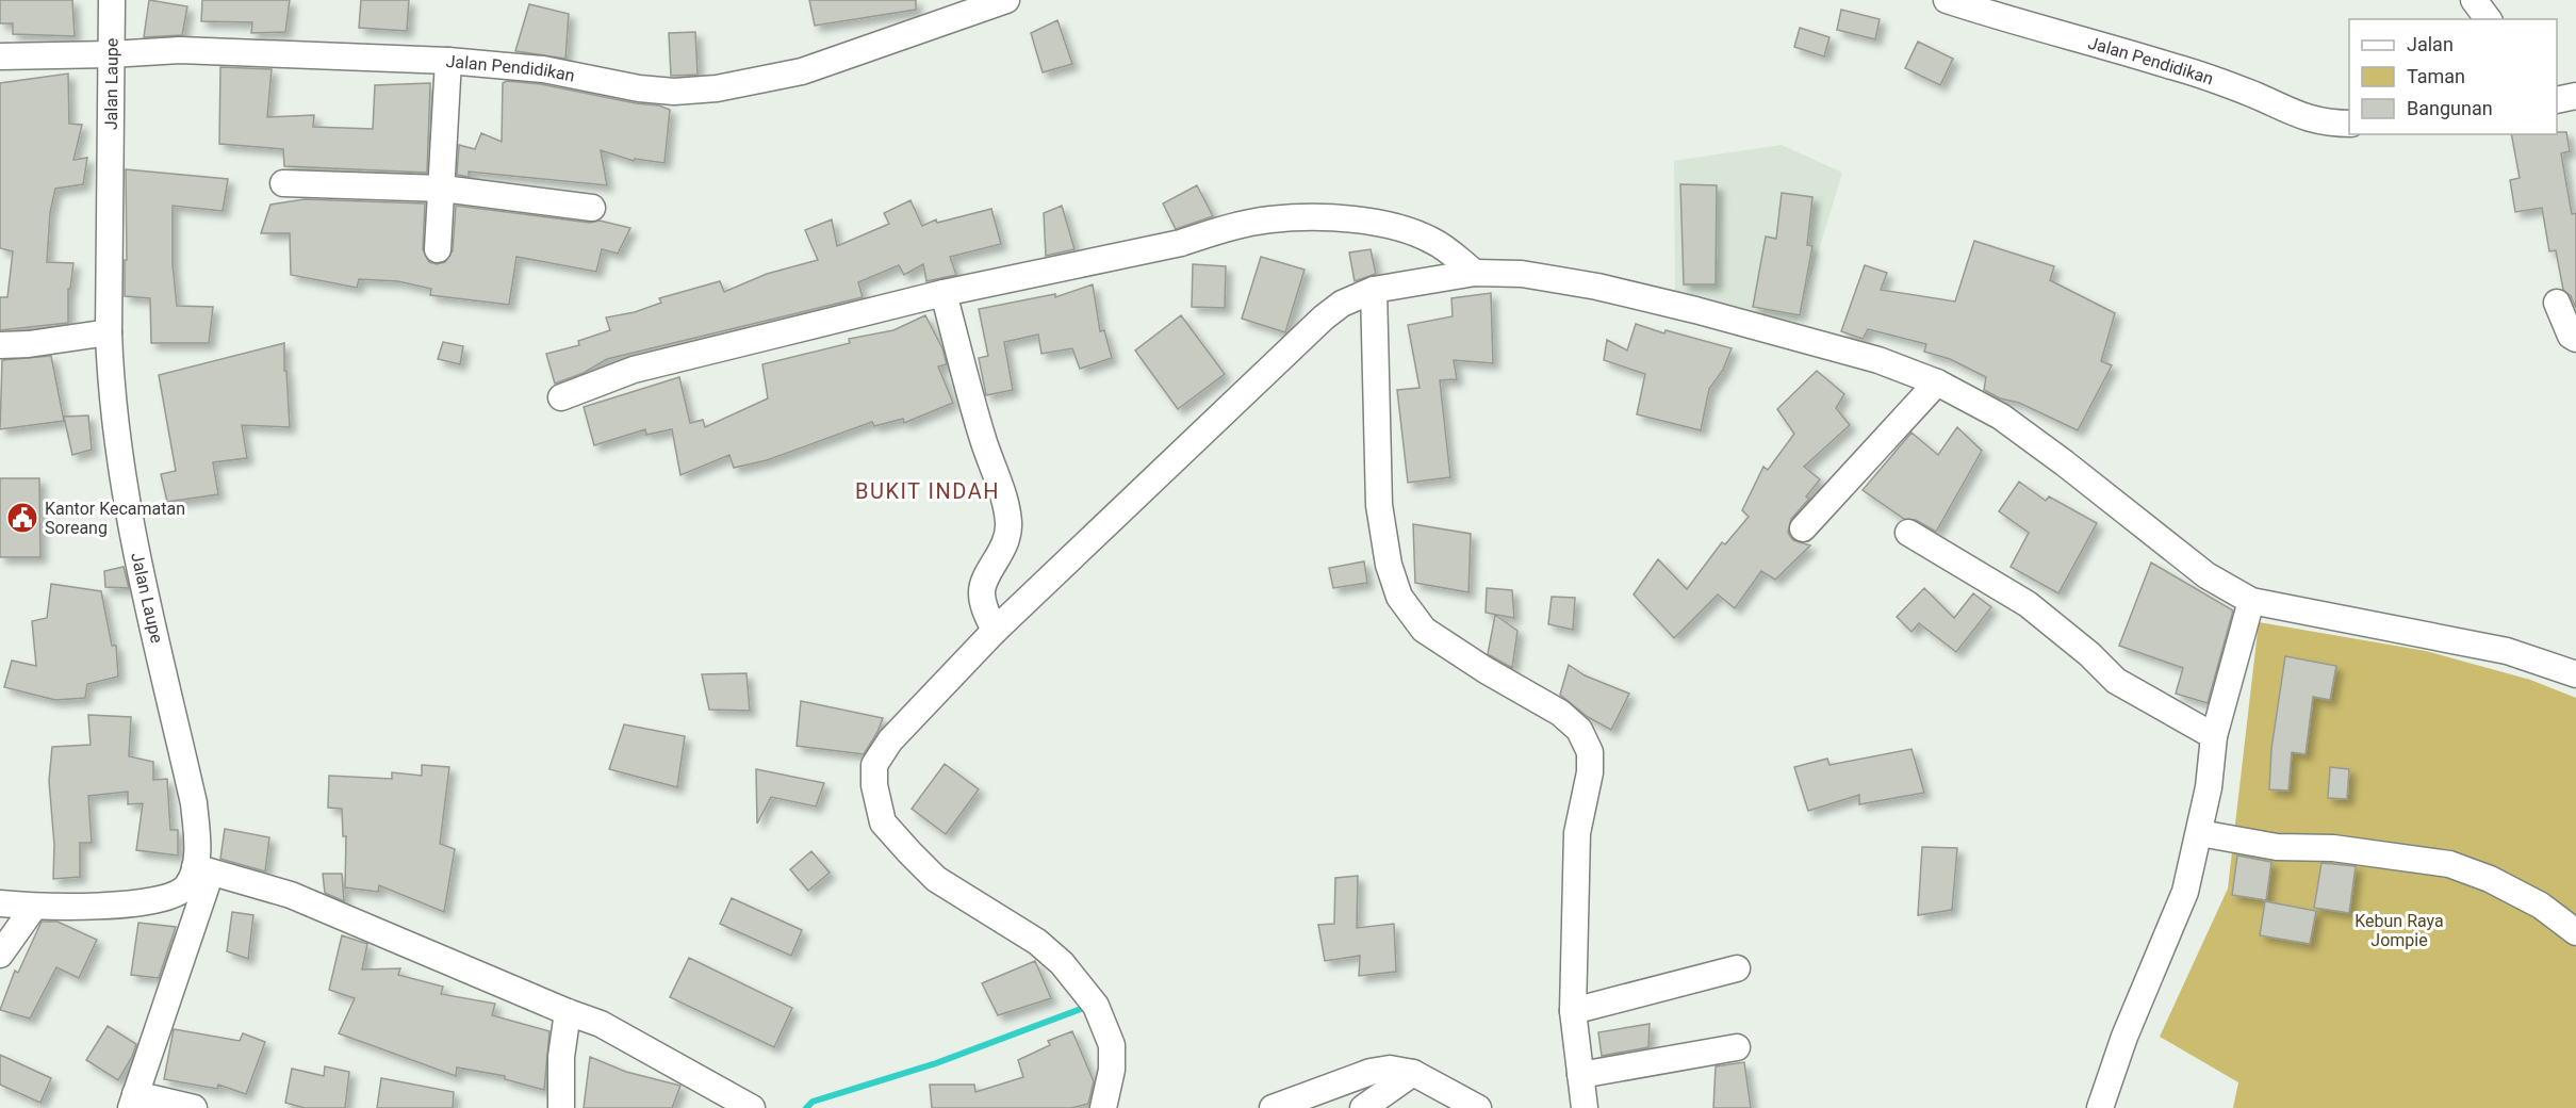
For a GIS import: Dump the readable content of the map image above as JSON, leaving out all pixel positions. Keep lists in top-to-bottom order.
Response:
{
  "streets": {
    "street": ["Jalan Pendidikan", "Jalan Laupe"]
  },
  "crossings": [
    ["Jalan Pendidikan", "Jalan Laupe"]
  ],
  "districts": ["BUKIT INDAH"],
  "parks": ["Kebun Raya Jompie"],
  "places": {
    "public building": ["Kantor Kecamatan Soreang"]
  },
  "legend": ["Jalan", "Taman", "Bangunan"]
}
